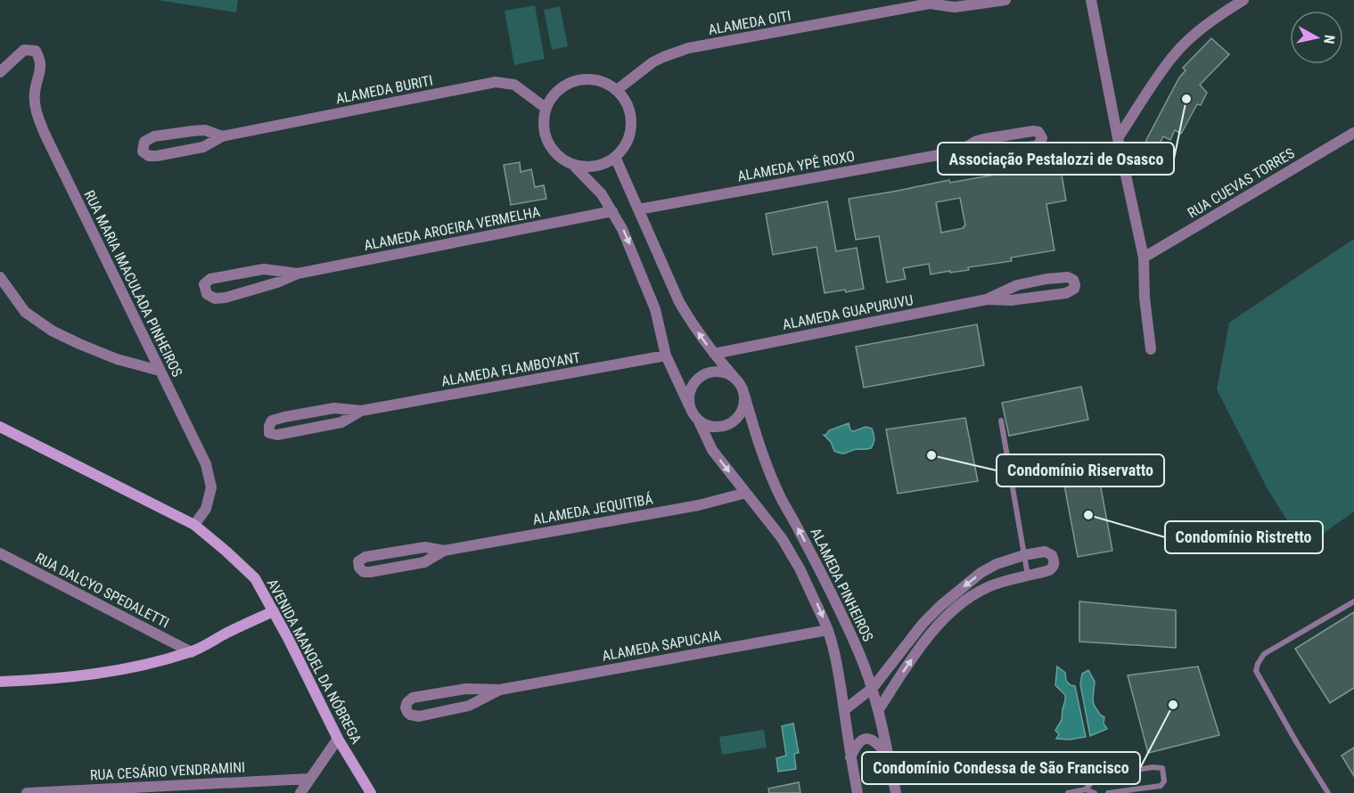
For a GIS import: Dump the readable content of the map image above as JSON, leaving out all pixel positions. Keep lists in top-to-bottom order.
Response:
{
  "streets": {
    "main road": ["AVENIDA MANOEL DA NÓBREGA"],
    "street": [
      "ALAMEDA OITI",
      "ALAMEDA BURITI",
      "ALAMEDA YPÊ ROXO",
      "RUA CUEVAS TORRES",
      "ALAMEDA AROEIRA VERMELHA",
      "RUA MARIA IMACULADA PINHEIROS",
      "ALAMEDA GUAPURUVU",
      "ALAMEDA FLAMBOYANT",
      "ALAMEDA JEQUITIBÁ",
      "ALAMEDA PINHEIROS",
      "RUA DALCYO SPEDALETTI",
      "ALAMEDA SAPUCAIA",
      "RUA CESÁRIO VENDRAMINI"
    ]
  },
  "crossings": [
    ["ALAMEDA OITI", "ALAMEDA BURITI"],
    ["RUA MARIA IMACULADA PINHEIROS", "AVENIDA MANOEL DA NÓBREGA"]
  ],
  "places": [
    "Associação Pestalozzi de Osasco",
    "Condomínio Riservatto",
    "Condomínio Ristretto",
    "Condomínio Condessa de São Francisco"
  ],
  "north": "right"
}
